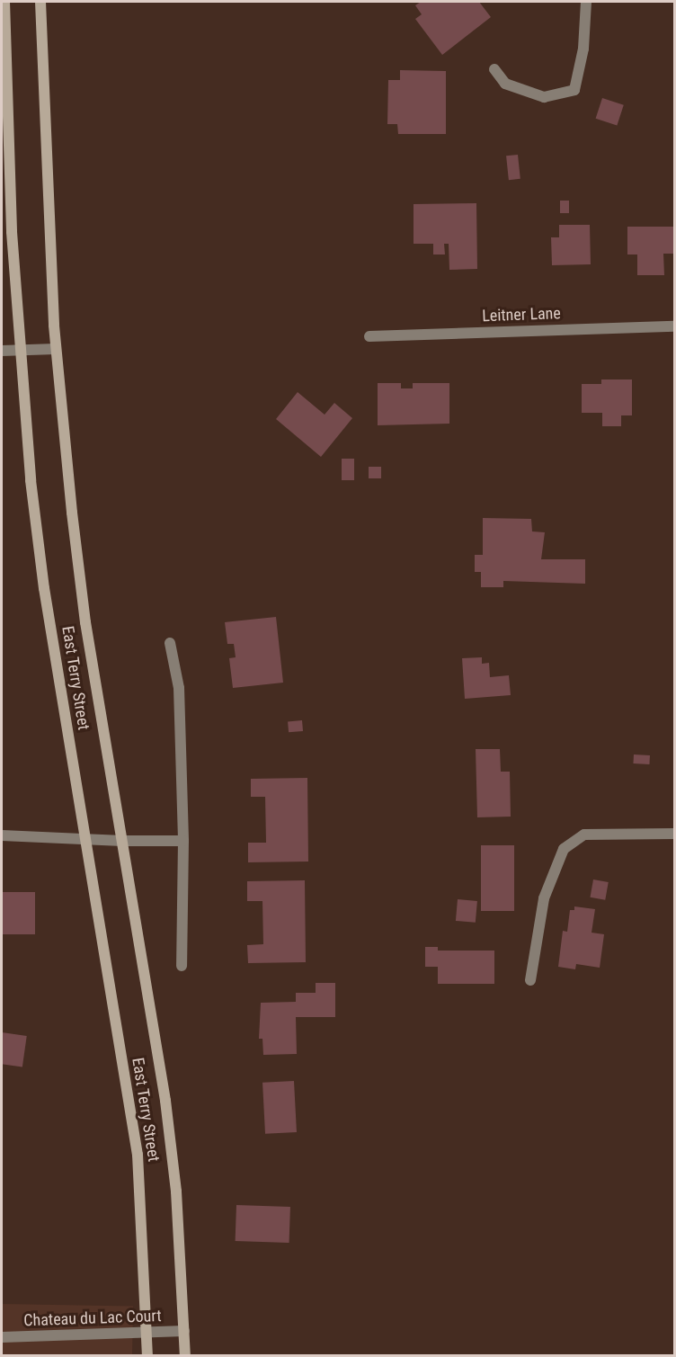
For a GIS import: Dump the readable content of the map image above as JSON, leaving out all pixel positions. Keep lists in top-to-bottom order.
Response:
{
  "streets": {
    "street": ["Leitner Lane", "East Terry Street", "Chateau du Lac Court"]
  },
  "crossings": [
    ["East Terry Street", "Chateau du Lac Court"]
  ]
}
